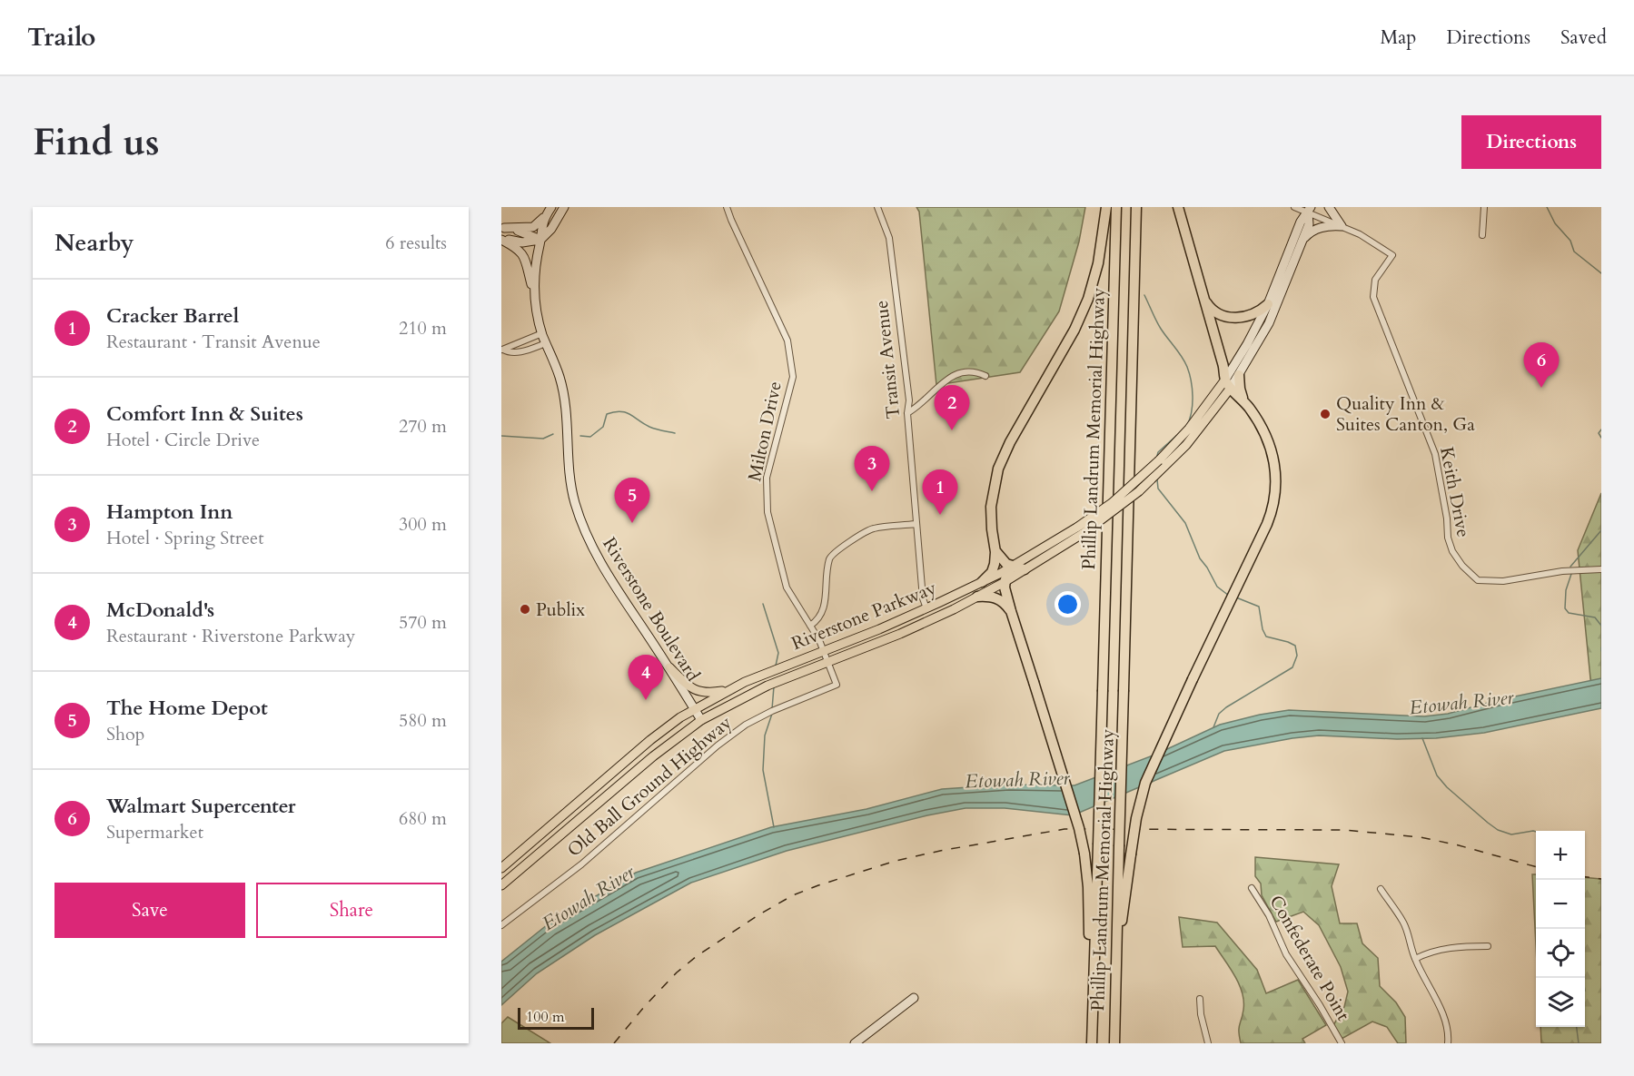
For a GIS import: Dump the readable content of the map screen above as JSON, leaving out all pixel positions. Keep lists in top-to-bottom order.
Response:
{
  "streets": {
    "highway": ["Phillip Landrum Memorial Highway"],
    "main road": ["Riverstone Boulevard", "Riverstone Parkway"],
    "street": [
      "Transit Avenue",
      "Milton Drive",
      "Keith Drive",
      "Old Ball Ground Highway",
      "Confederate Point"
    ]
  },
  "crossings": [
    ["Transit Avenue", "Riverstone Parkway"],
    ["Milton Drive", "Riverstone Parkway"],
    ["Milton Drive", "Old Ball Ground Highway"],
    ["Riverstone Boulevard", "Riverstone Parkway"],
    ["Riverstone Parkway", "Old Ball Ground Highway"]
  ],
  "water": ["Etowah River"],
  "places": ["Quality Inn & Suites Canton, Ga", "Publix"],
  "scale_bar": "100 m",
  "page": {
    "header": "Trailo",
    "nav": ["Map", "Directions", "Saved"],
    "buttons": [
      "Directions",
      ["Save", "Share"]
    ],
    "title": "Find us",
    "heading": ["Nearby", "6 results"],
    "list": [
      {
        "mark": "1",
        "name": "Cracker Barrel",
        "note": "Restaurant · Transit Avenue",
        "value": "210 m"
      },
      {
        "mark": "2",
        "name": "Comfort Inn & Suites",
        "note": "Hotel · Circle Drive",
        "value": "270 m"
      },
      {
        "mark": "3",
        "name": "Hampton Inn",
        "note": "Hotel · Spring Street",
        "value": "300 m"
      },
      {
        "mark": "4",
        "name": "McDonald's",
        "note": "Restaurant · Riverstone Parkway",
        "value": "570 m"
      },
      {
        "mark": "5",
        "name": "The Home Depot",
        "note": "Shop",
        "value": "580 m"
      },
      {
        "mark": "6",
        "name": "Walmart Supercenter",
        "note": "Supermarket",
        "value": "680 m"
      }
    ],
    "pins": [
      "6",
      "2",
      "3",
      "1",
      "5",
      "4"
    ],
    "map_buttons": ["+", "−"],
    "scale": "100 m"
  }
}
